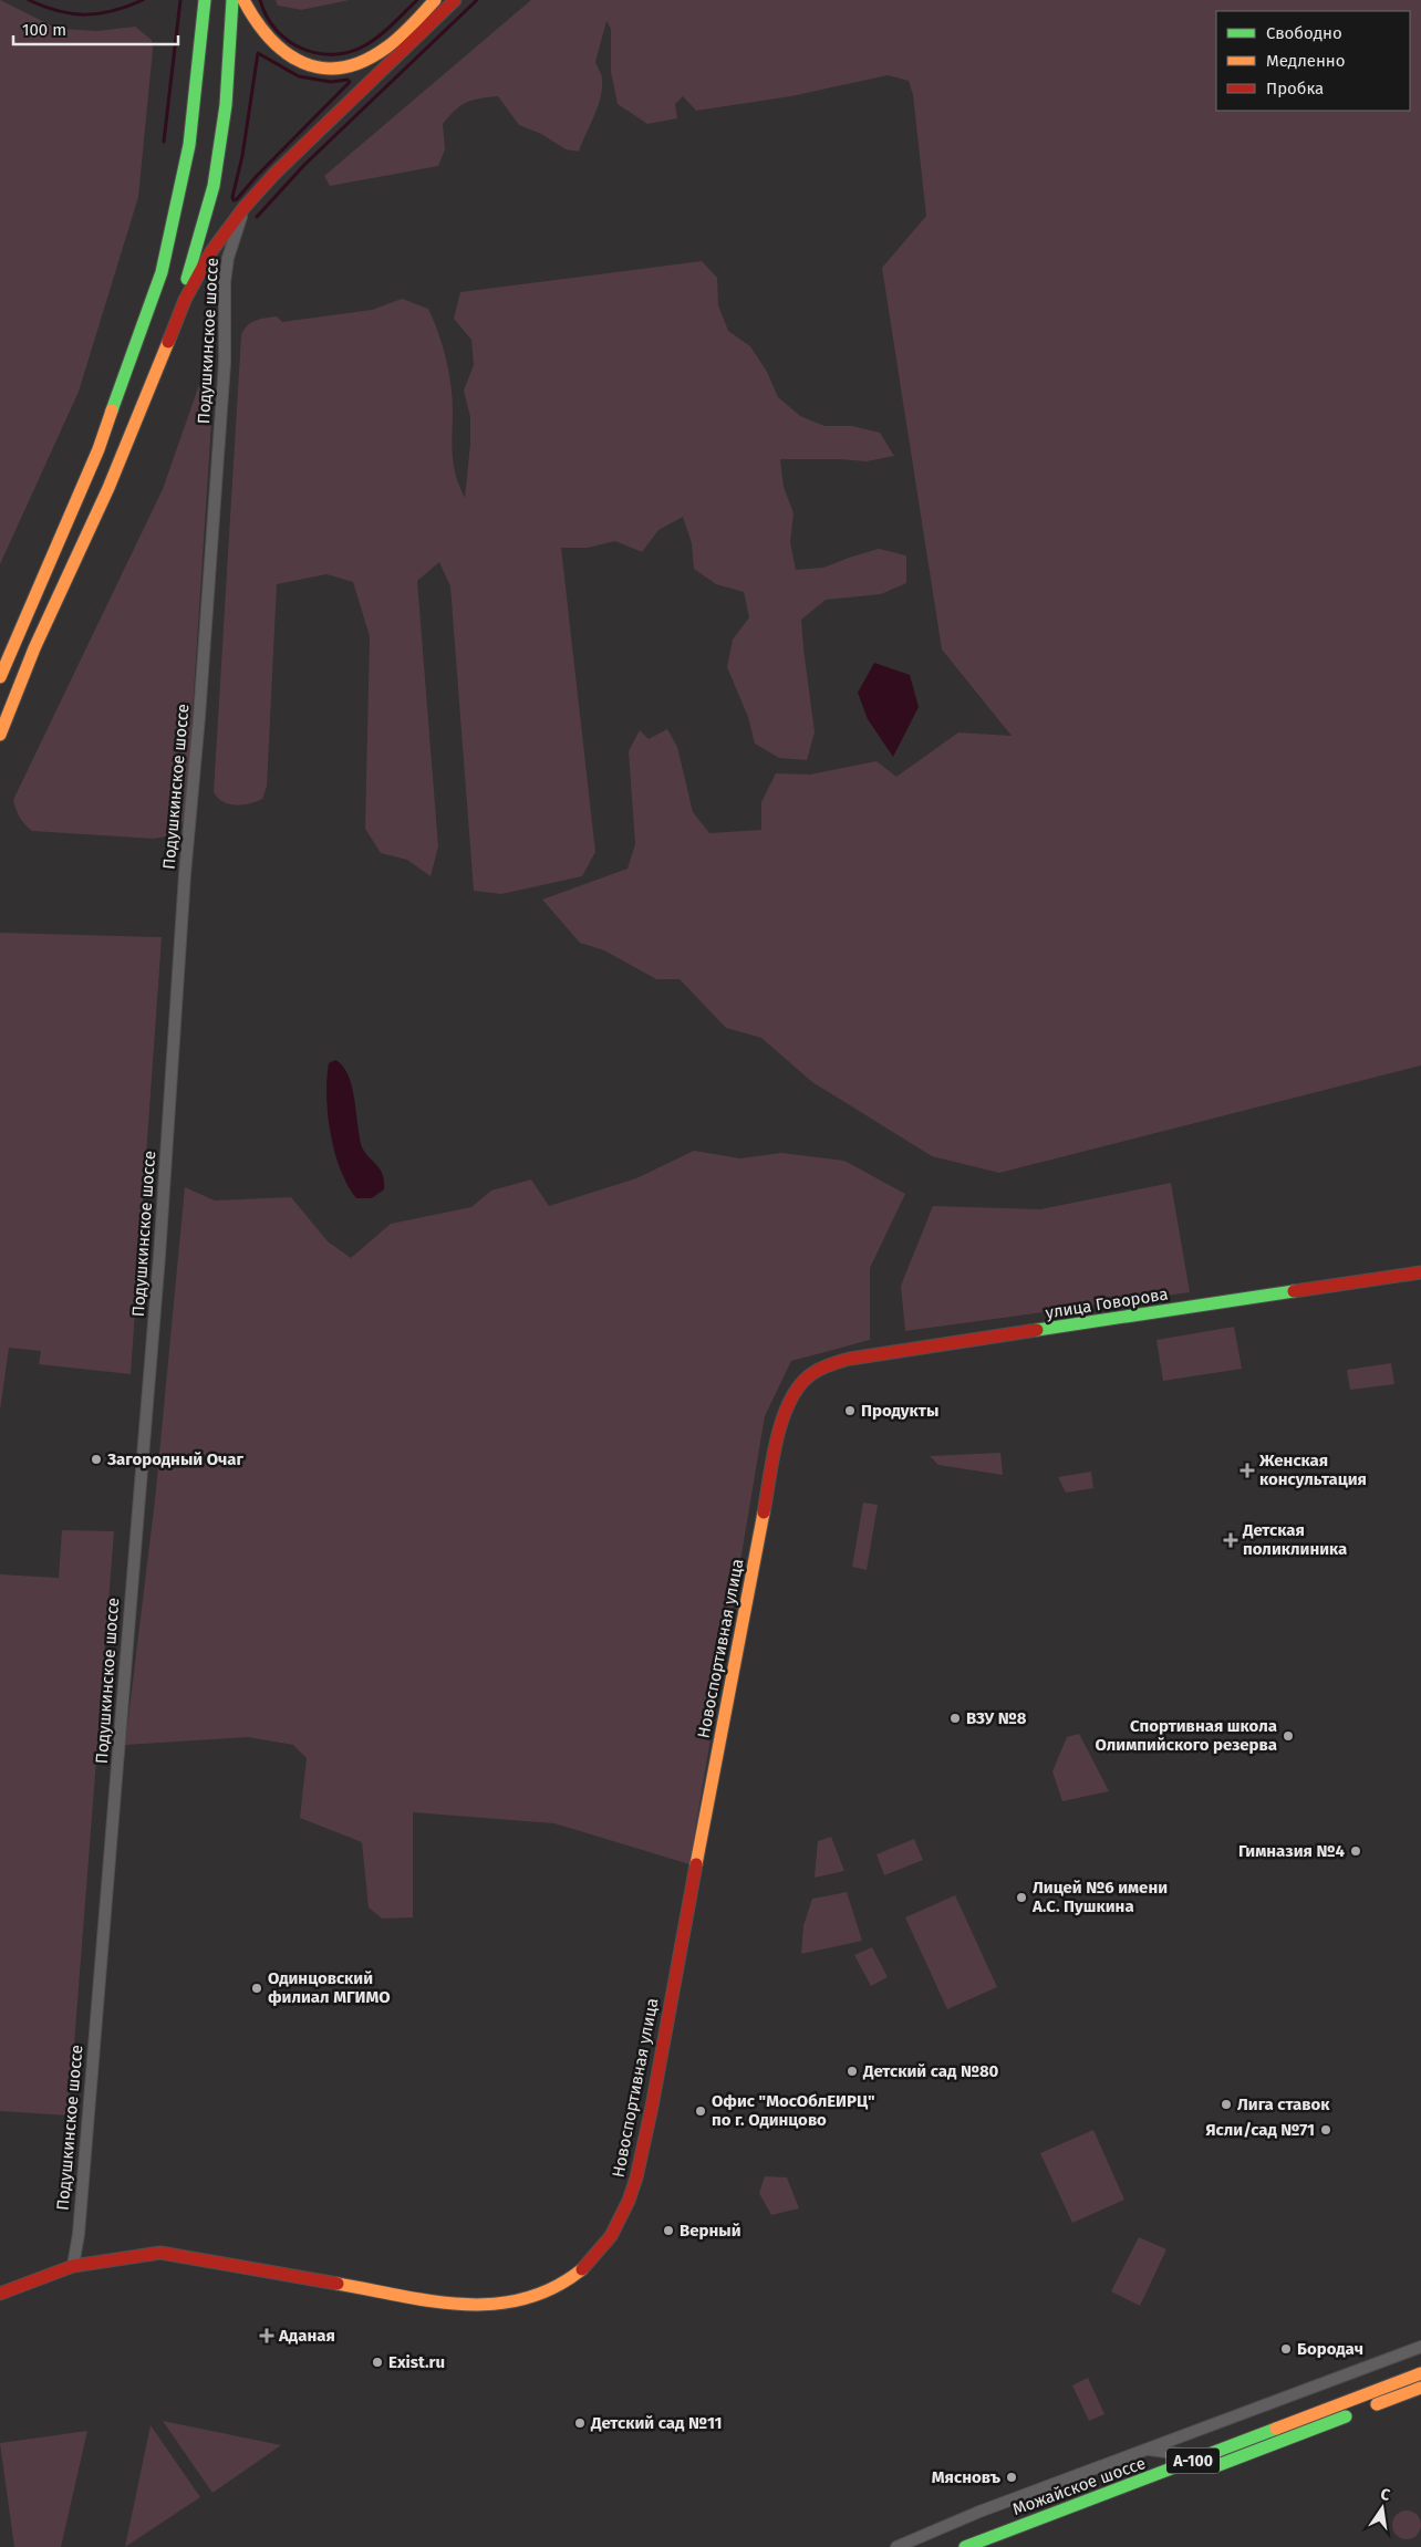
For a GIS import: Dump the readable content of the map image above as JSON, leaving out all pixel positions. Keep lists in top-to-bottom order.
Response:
{
  "streets": {
    "main road": [
      "Подушкинское шоссе",
      "улица Говорова",
      "Новоспортивная улица",
      "А-100",
      "Можайское шоссе"
    ]
  },
  "crossings": [
    ["Подушкинское шоссе", "Новоспортивная улица"],
    ["улица Говорова", "Новоспортивная улица"]
  ],
  "places": {
    "other": [
      "Продукты",
      "Загородный Очаг",
      "ВЗУ №8",
      "Спортивная школа Олимпийского резерва",
      "Гимназия №4",
      "Лицей №6 имени А.С. Пушкина",
      "Одинцовский филиал МГИМО",
      "Детский сад №80",
      "Лига ставок",
      "Офис \"МосОблЕИРЦ\" по г. Одинцово",
      "Ясли/сад №71",
      "Верный",
      "Бородач",
      "Exist.ru",
      "Детский сад №11",
      "Мясновъ"
    ],
    "health": ["Женская консультация", "Детская поликлиника", "Аданая"]
  },
  "legend": ["Свободно", "Медленно", "Пробка"],
  "scale_bar": "100 m",
  "north": "top"
}
